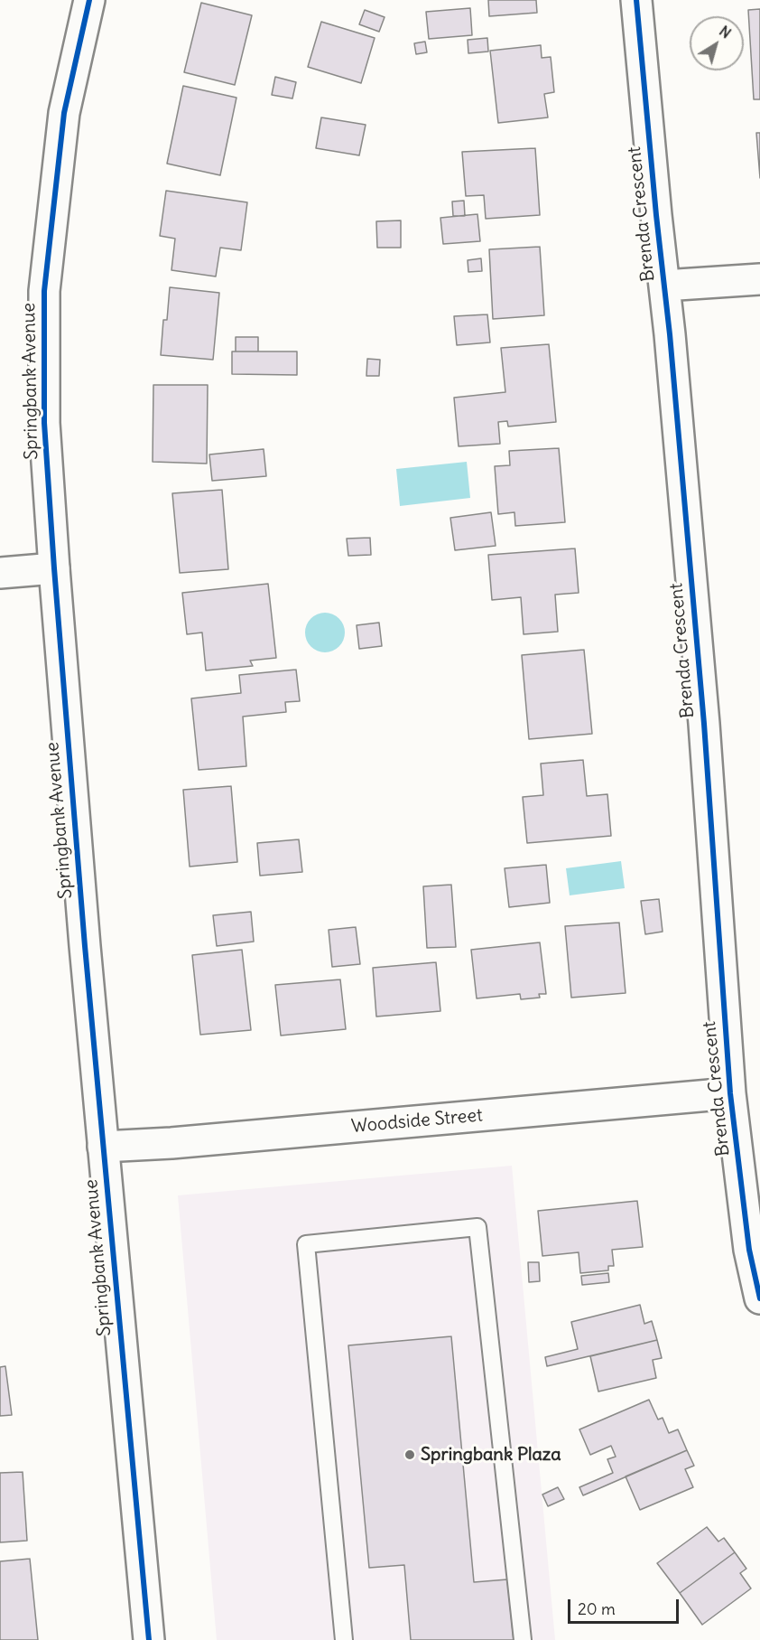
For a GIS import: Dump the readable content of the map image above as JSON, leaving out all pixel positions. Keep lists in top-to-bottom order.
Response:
{
  "streets": {
    "street": ["Brenda Crescent", "Springbank Avenue", "Woodside Street"]
  },
  "crossings": [
    ["Brenda Crescent", "Woodside Street"],
    ["Springbank Avenue", "Woodside Street"]
  ],
  "places": ["Springbank Plaza"],
  "scale_bar": "20 m",
  "north": "top right"
}
